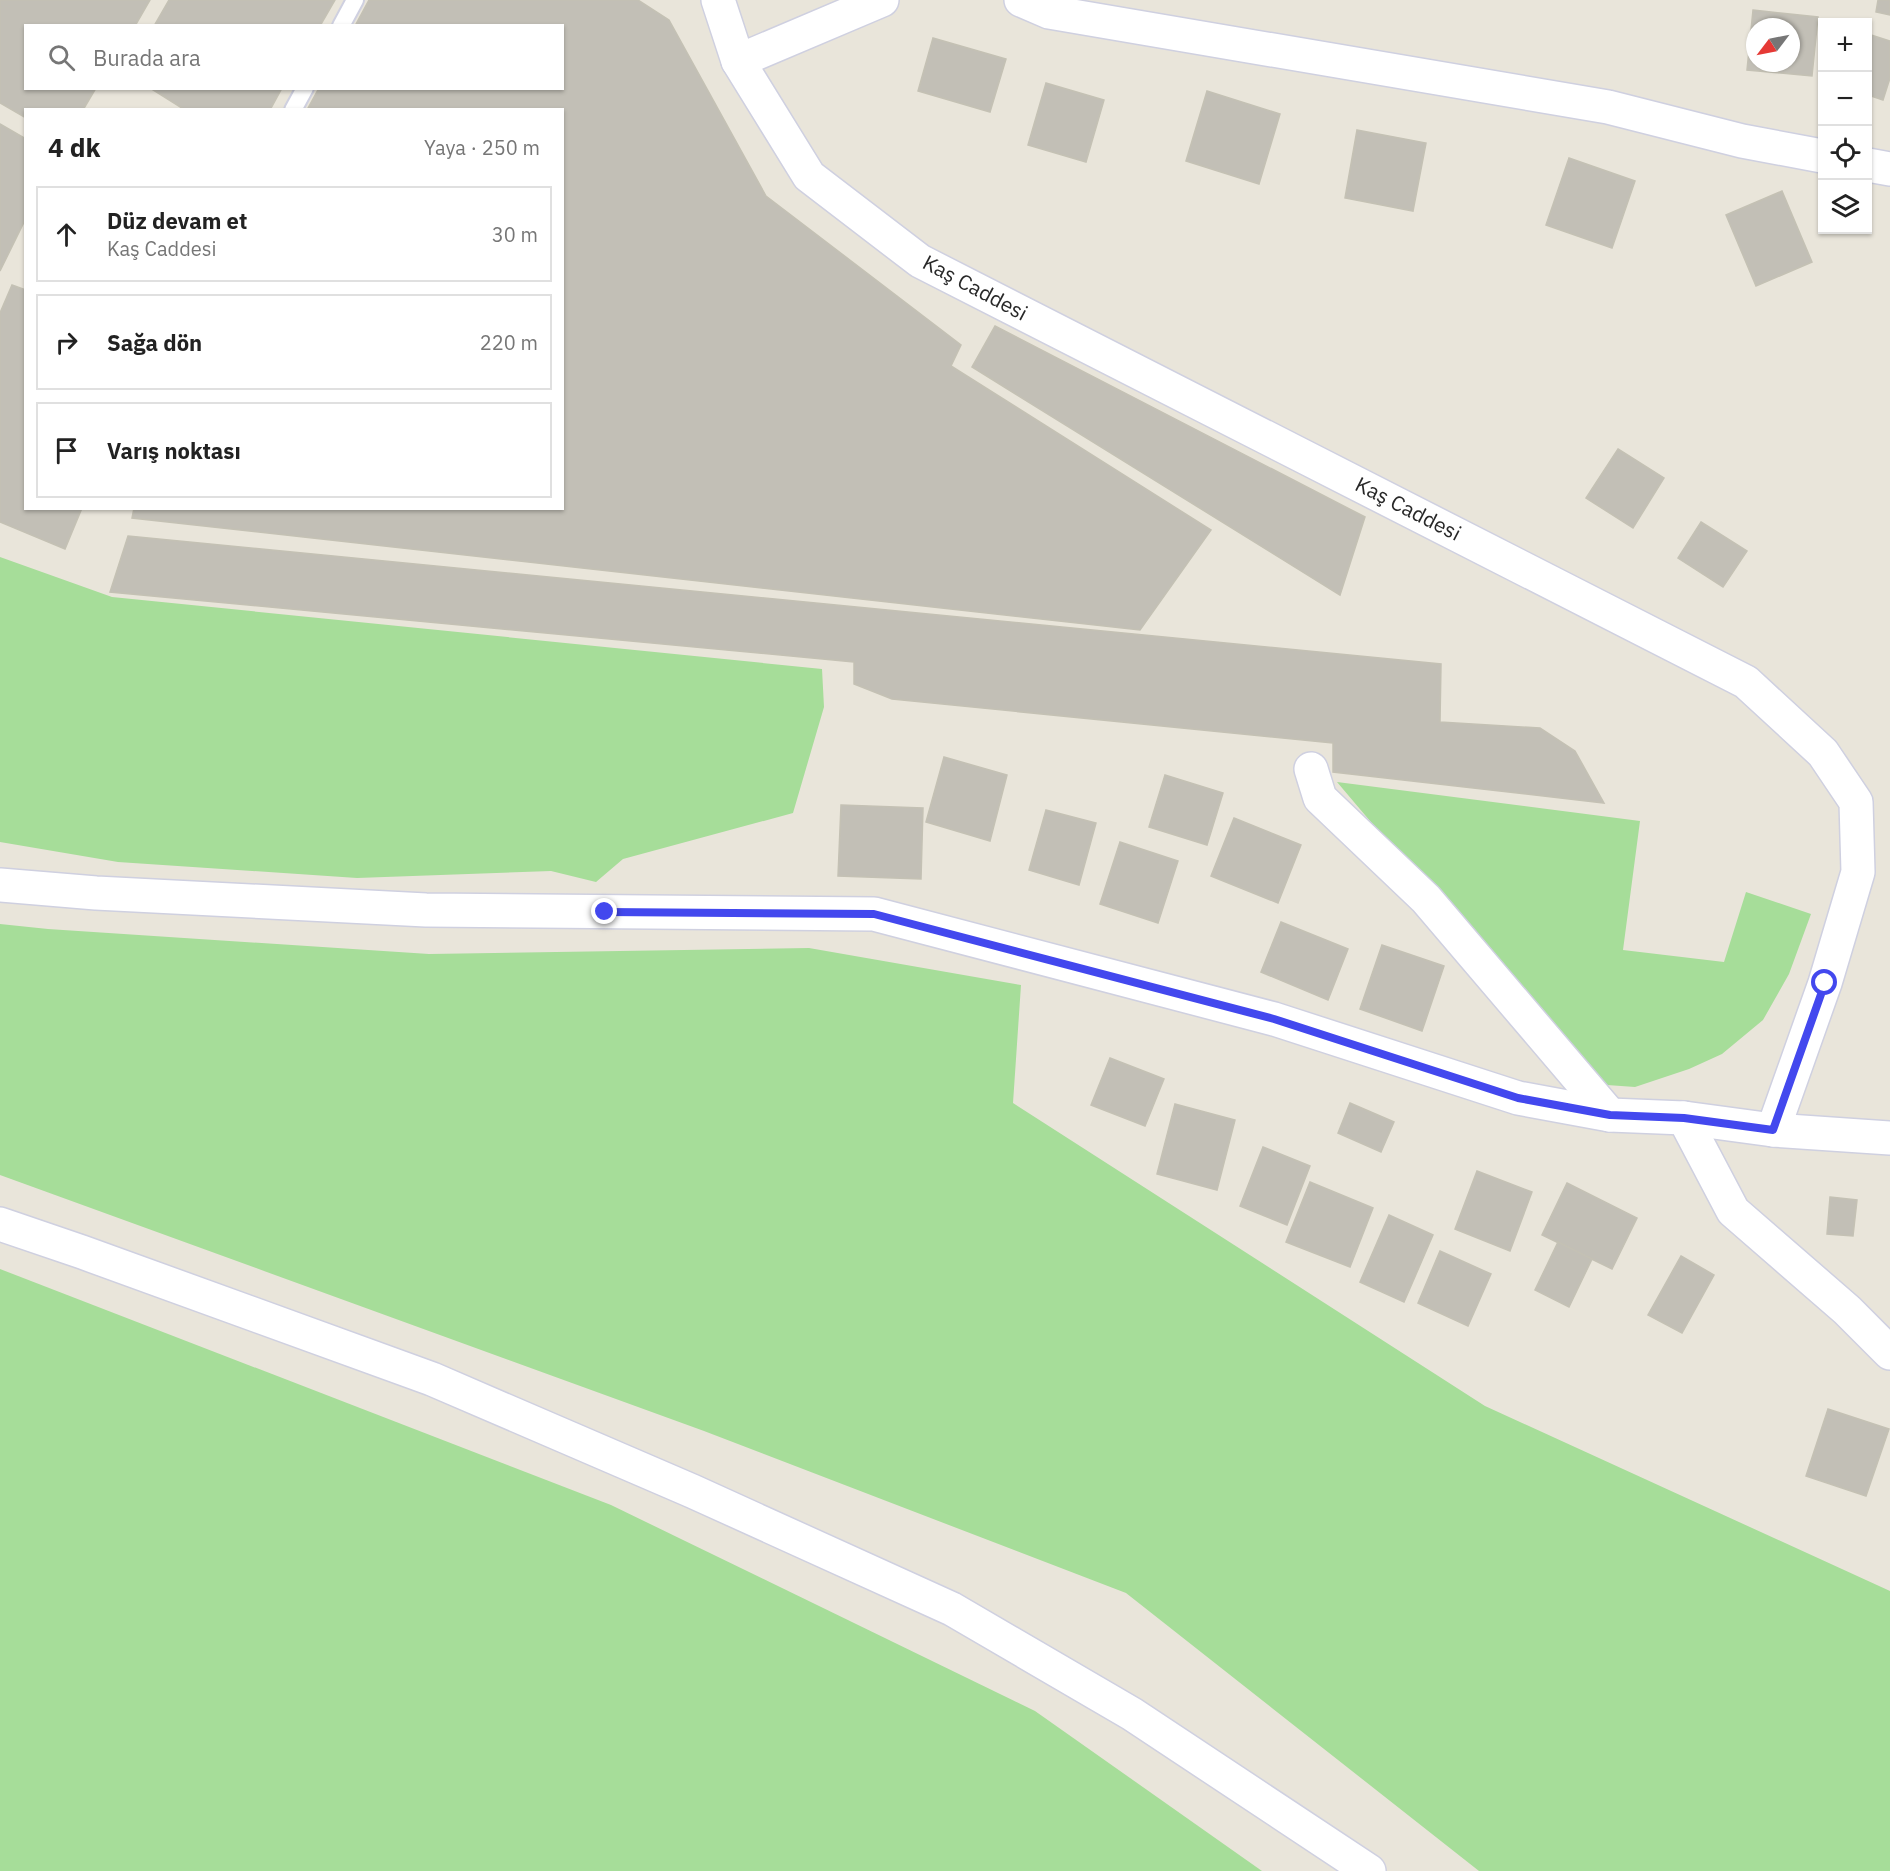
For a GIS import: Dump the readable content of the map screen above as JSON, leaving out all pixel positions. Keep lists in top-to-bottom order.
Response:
{
  "streets": {
    "street": ["Kaş Caddesi"]
  },
  "north": "bottom left",
  "page": {
    "map_buttons": ["+", "−"],
    "search": "Burada ara",
    "heading": ["4 dk", "Yaya · 250 m"],
    "list": [
      ["Düz devam et", "Kaş Caddesi", "30 m"],
      ["Sağa dön", "220 m"],
      "Varış noktası"
    ]
  }
}
